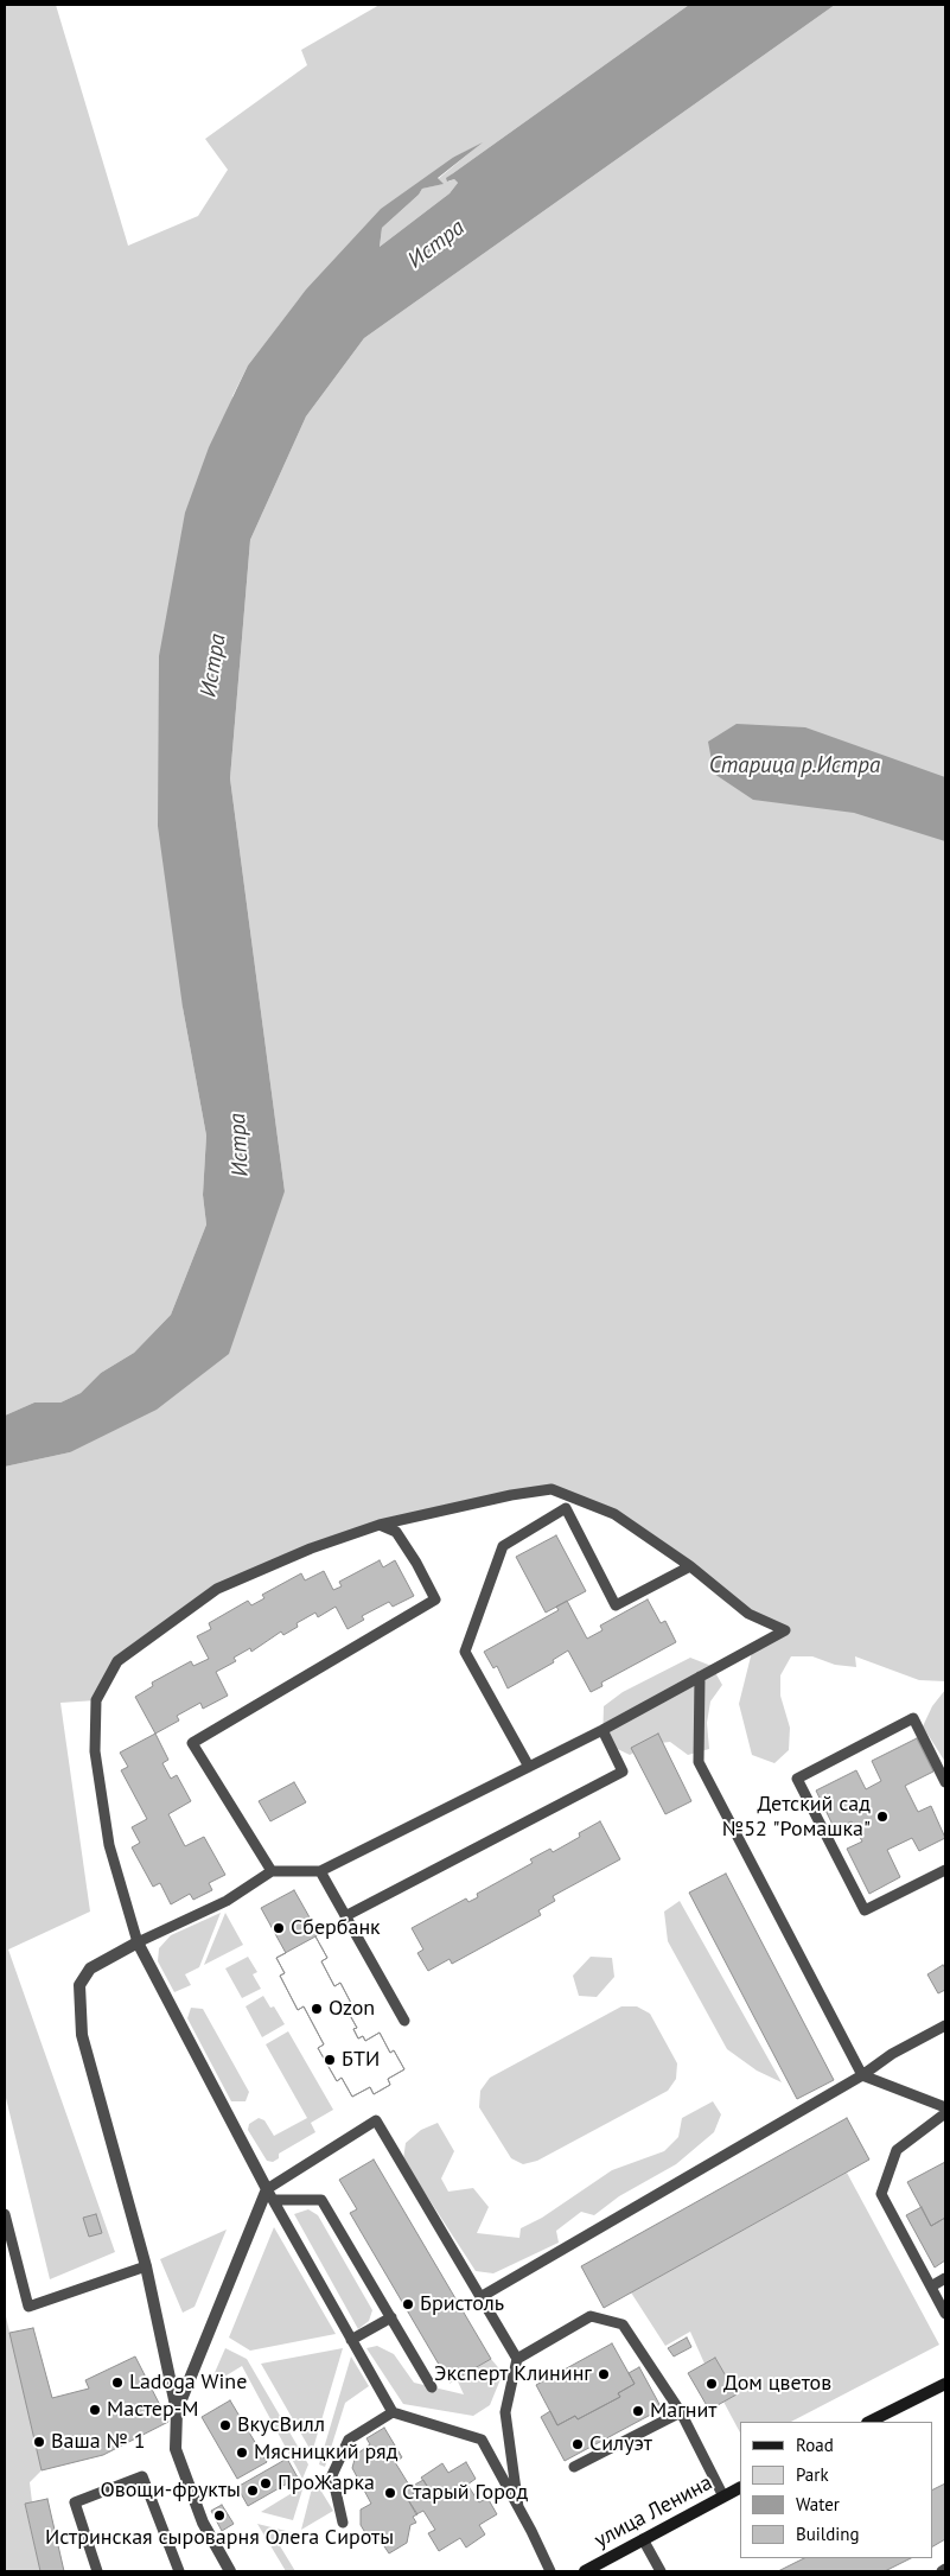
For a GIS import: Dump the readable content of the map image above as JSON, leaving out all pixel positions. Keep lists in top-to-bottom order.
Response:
{
  "streets": {
    "main road": ["улица Ленина"]
  },
  "water": ["Истра", "Старица р.Истра"],
  "places": [
    "Детский сад №52 \"Ромашка\"",
    "Сбербанк",
    "Ozon",
    "БТИ",
    "Бристоль",
    "Эксперт Клининг",
    "Ladoga Wine",
    "Дом цветов",
    "Мастер-М",
    "Магнит",
    "ВкусВилл",
    "Ваша № 1",
    "Силуэт",
    "Мясницкий ряд",
    "ПроЖарка",
    "Овощи-фрукты",
    "Старый Город",
    "Истринская сыроварня Олега Сироты"
  ],
  "legend": [
    "Road",
    "Park",
    "Water",
    "Building"
  ]
}
